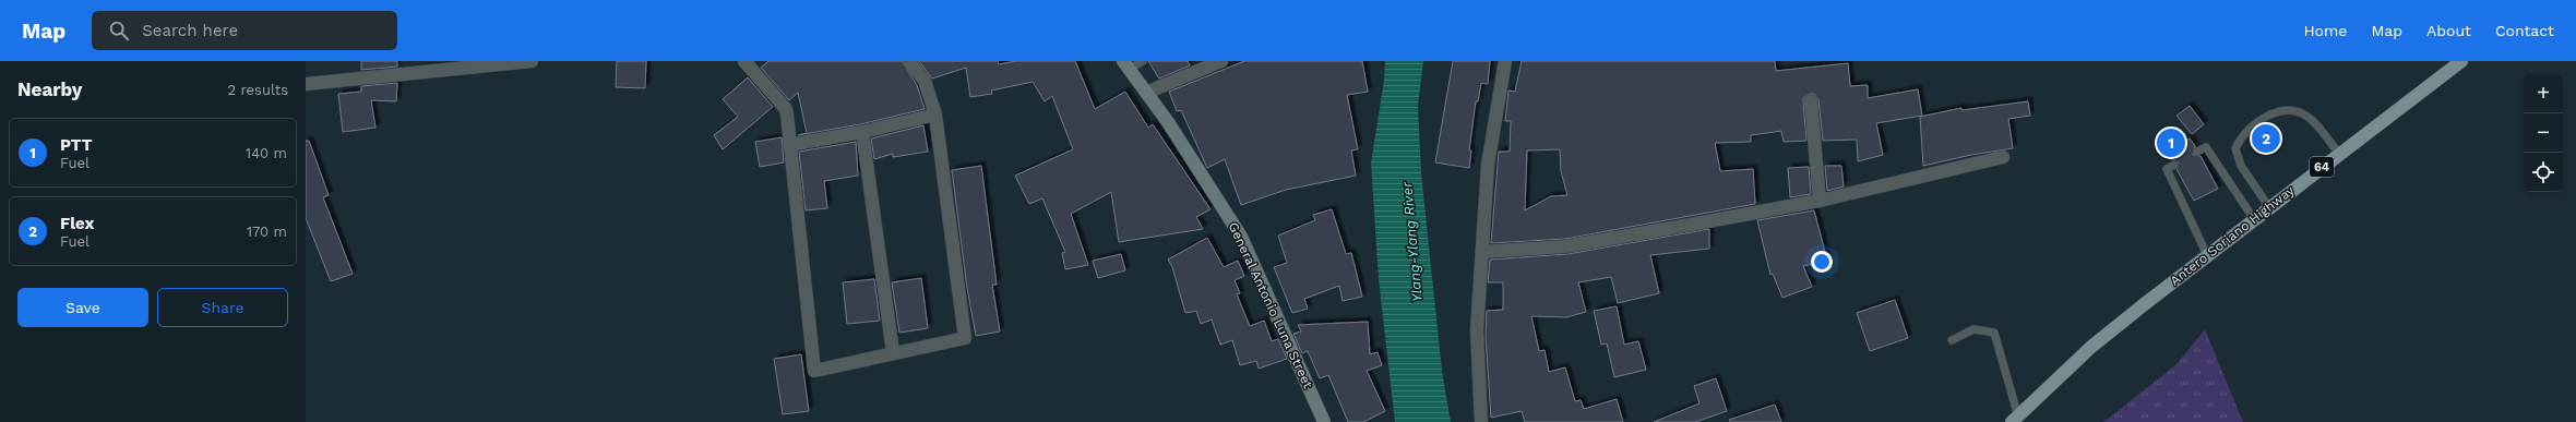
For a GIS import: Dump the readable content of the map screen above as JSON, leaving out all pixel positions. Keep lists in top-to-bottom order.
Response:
{
  "streets": {
    "main road": ["64", "Antero Soriano Highway", "General Antonio Luna Street"]
  },
  "water": ["Ylang-Ylang River"],
  "page": {
    "header": "Map",
    "search": "Search here",
    "nav": [
      "Home",
      "Map",
      "About",
      "Contact"
    ],
    "heading": ["Nearby", "2 results"],
    "map_buttons": ["+", "−"],
    "list": [
      {
        "mark": "1",
        "name": "PTT",
        "note": "Fuel",
        "value": "140 m"
      },
      {
        "mark": "2",
        "name": "Flex",
        "note": "Fuel",
        "value": "170 m"
      }
    ],
    "pins": ["2", "1"],
    "buttons": ["Save", "Share"]
  }
}
